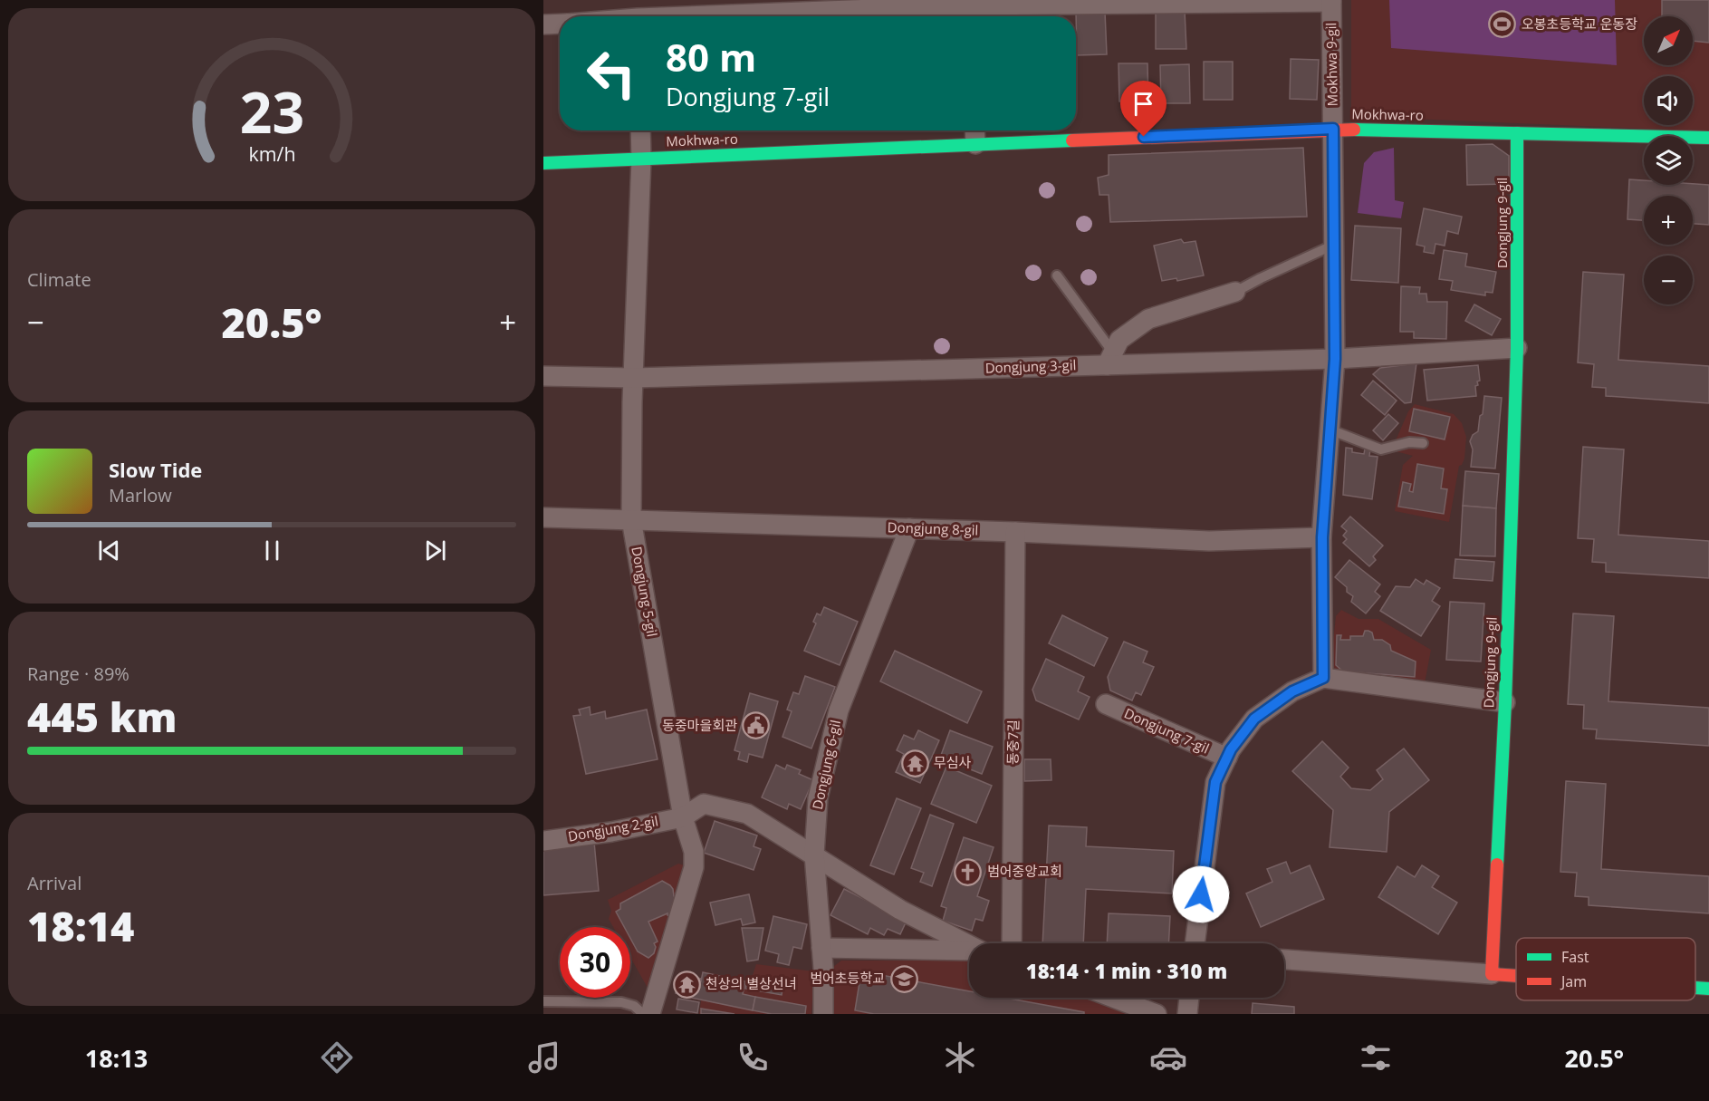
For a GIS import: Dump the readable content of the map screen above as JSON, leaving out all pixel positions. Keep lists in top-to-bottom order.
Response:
{
  "streets": {
    "street": [
      "Mokhwa 9-gil",
      "Mokhwa-ro",
      "Dongjung 9-gil",
      "Dongjung 3-gil",
      "Dongjung 8-gil",
      "Dongjung 5-gil",
      "Dongjung 7-gil",
      "동중7길",
      "Dongjung 6-gil",
      "Dongjung 2-gil"
    ]
  },
  "crossings": [
    ["Mokhwa 9-gil", "Mokhwa-ro"],
    ["Mokhwa-ro", "Dongjung 9-gil"],
    ["Mokhwa-ro", "Dongjung 5-gil"],
    ["Dongjung 9-gil", "Dongjung 3-gil"],
    ["Dongjung 3-gil", "Dongjung 5-gil"],
    ["Dongjung 8-gil", "Dongjung 5-gil"],
    ["Dongjung 8-gil", "동중7길"],
    ["Dongjung 8-gil", "Dongjung 6-gil"],
    ["Dongjung 5-gil", "Dongjung 2-gil"],
    ["Dongjung 6-gil", "Dongjung 2-gil"]
  ],
  "places": {
    "sports": ["오봉초등학교 운동장"],
    "public building": ["동중마을회관"],
    "temple": ["무심사", "천상의 별상선녀"],
    "church": ["범어중앙교회"],
    "school or university": ["범어초등학교"]
  },
  "legend": ["Fast", "Jam"],
  "north": "top right",
  "page": {
    "map_buttons": ["+", "−"],
    "turn": ["80 m", "Dongjung 7-gil"],
    "tile": [
      "Climate",
      ["Range · 89%", "445 km"],
      ["Arrival", "18:14"]
    ],
    "heat": ["−", "20.5°", "+"],
    "song": ["Slow Tide", "Marlow"],
    "limit": "30",
    "trip": "18:14 · 1 min · 310 m",
    "tabs": ["18:13", "20.5°"],
    "gauge": ["23", "km/h"]
  }
}
